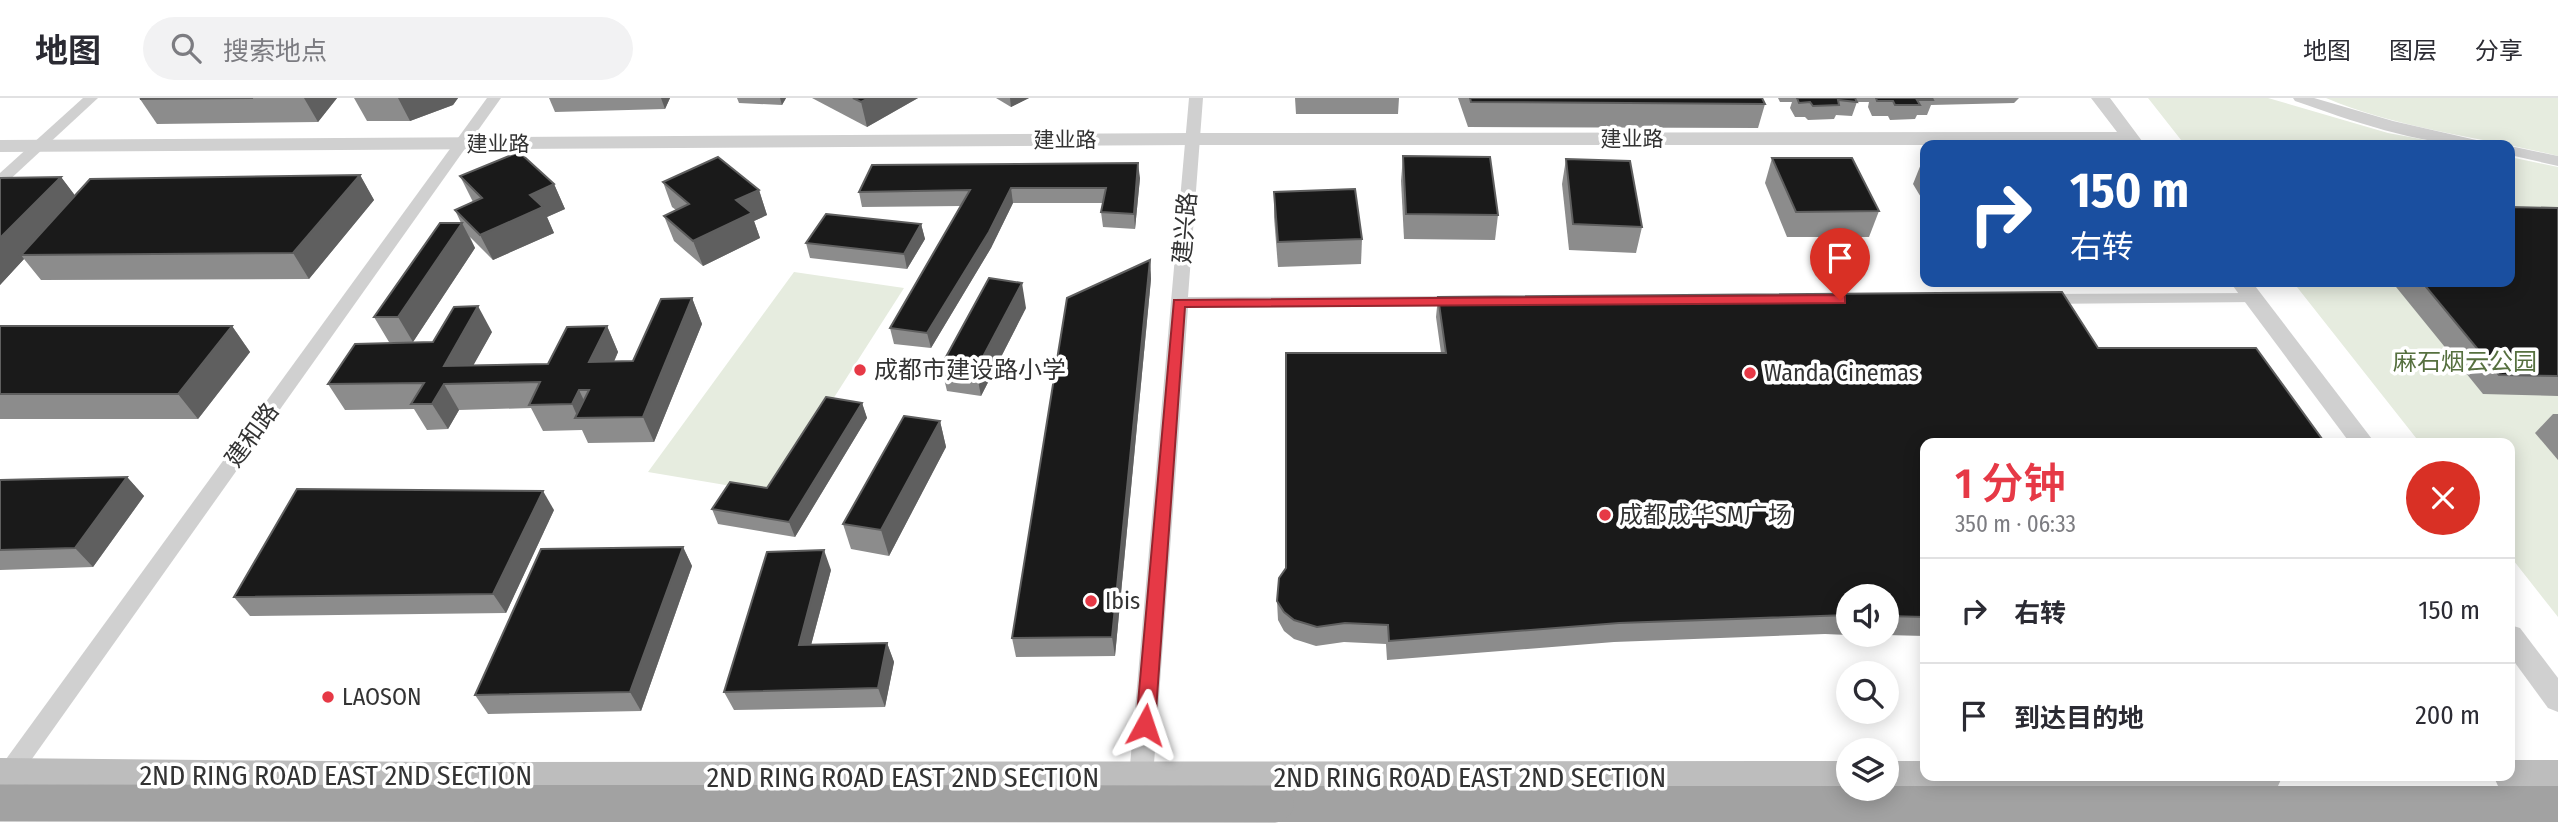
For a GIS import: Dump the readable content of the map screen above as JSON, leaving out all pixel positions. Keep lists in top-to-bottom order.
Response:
{
  "streets": {
    "main road": ["2ND RING ROAD EAST 2ND SECTION"],
    "street": ["建业路", "建兴路", "建和路"]
  },
  "crossings": [
    ["建业路", "建兴路"],
    ["建业路", "建和路"],
    ["建兴路", "2ND RING ROAD EAST 2ND SECTION"],
    ["建和路", "2ND RING ROAD EAST 2ND SECTION"]
  ],
  "parks": ["麻石烟云公园"],
  "places": [
    "成都市建设路小学",
    "Wanda Cinemas",
    "成都成华SM广场",
    "Ibis",
    "LAOSON"
  ],
  "page": {
    "header": "地图",
    "search": "搜索地点",
    "nav": ["地图", "图层", "分享"],
    "turn": ["150 m", "右转"],
    "heading": ["1 分钟", "350 m · 06:33"],
    "list": [
      {
        "name": "右转",
        "value": "150 m"
      },
      {
        "name": "到达目的地",
        "value": "200 m"
      }
    ]
  }
}
